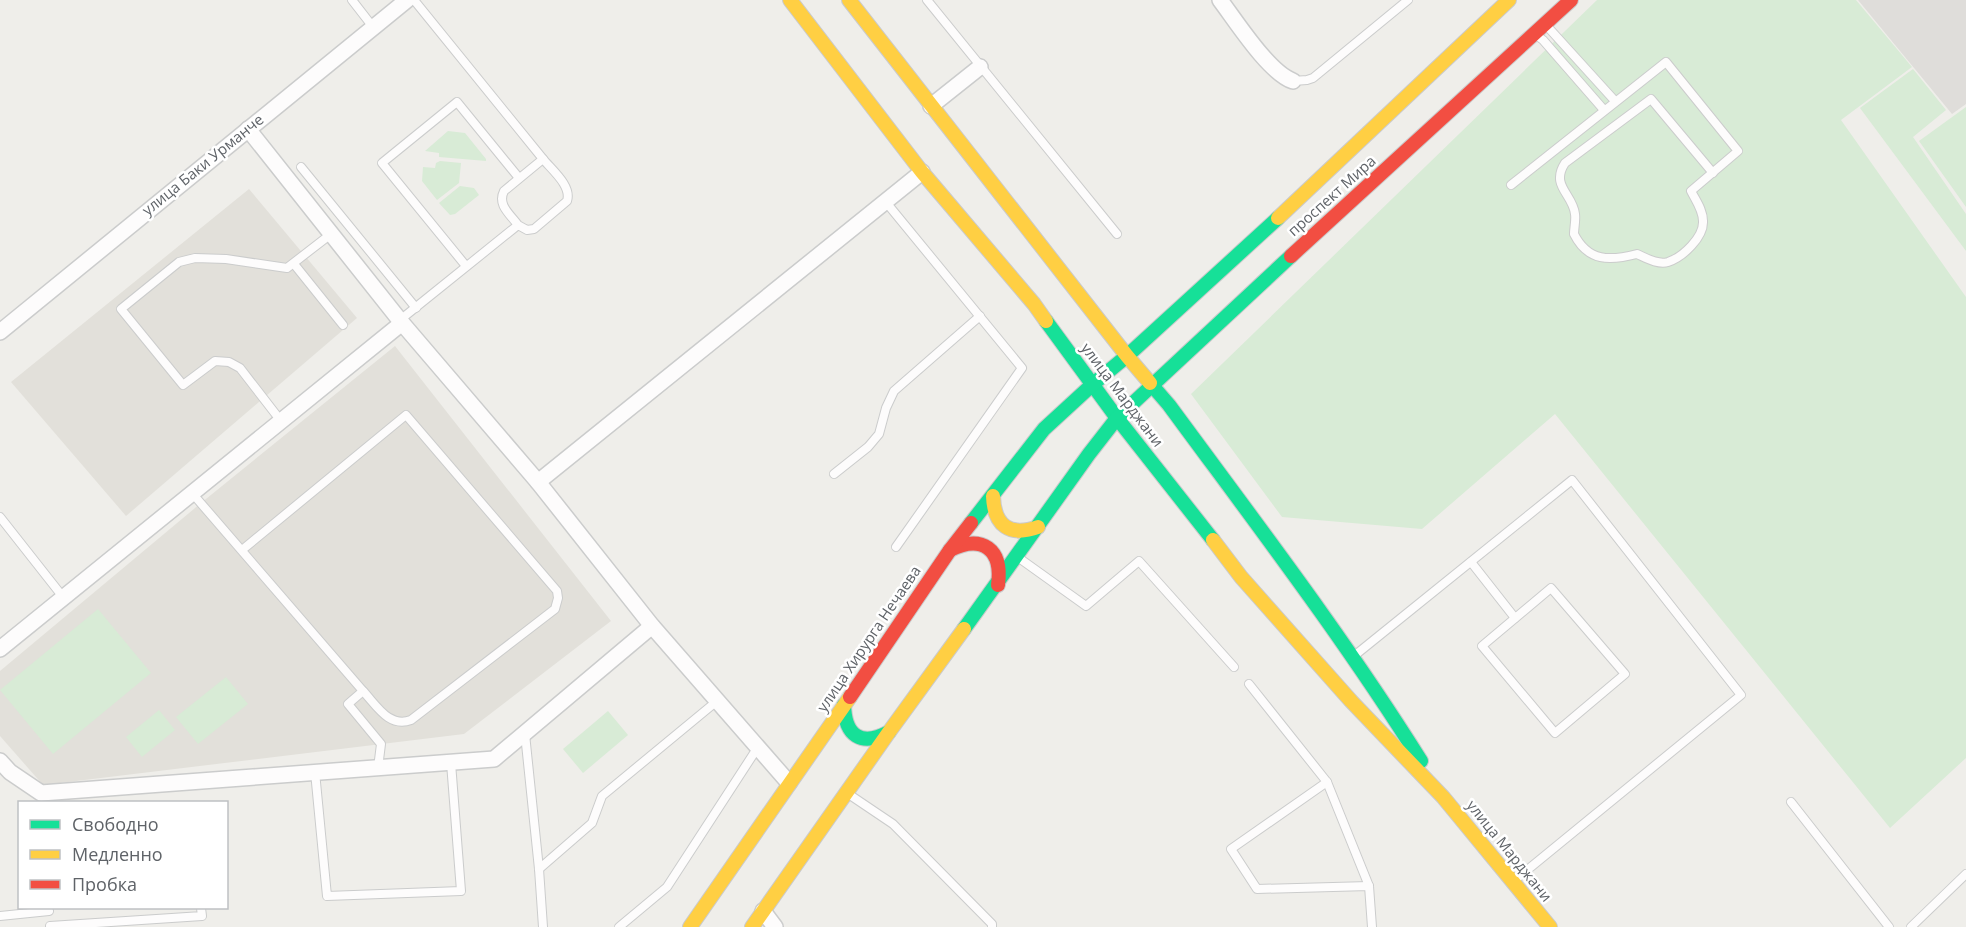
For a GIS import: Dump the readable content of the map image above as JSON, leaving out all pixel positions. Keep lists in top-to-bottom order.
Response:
{
  "streets": {
    "main road": ["проспект Мира", "улица Марджани", "улица Хирурга Нечаева"],
    "street": ["улица Баки Урманче"]
  },
  "crossings": [
    ["проспект Мира", "улица Марджани"],
    ["проспект Мира", "улица Хирурга Нечаева"],
    ["улица Марджани", "улица Хирурга Нечаева"]
  ],
  "legend": ["Свободно", "Медленно", "Пробка"]
}
